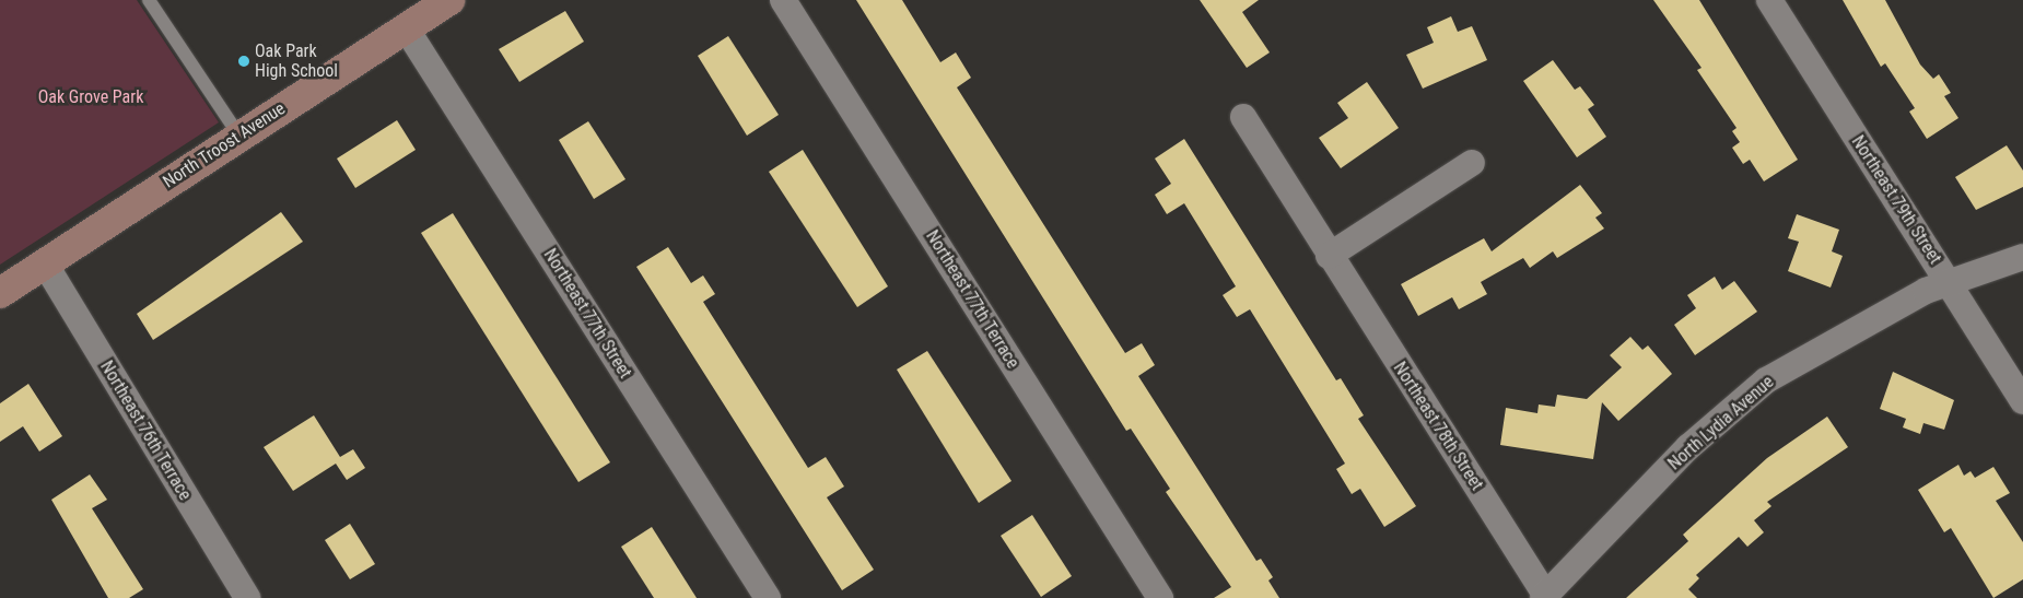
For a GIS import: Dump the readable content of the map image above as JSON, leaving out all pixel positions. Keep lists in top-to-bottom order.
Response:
{
  "streets": {
    "street": [
      "North Troost Avenue",
      "Northeast 79th Street",
      "Northeast 77th Terrace",
      "Northeast 77th Street",
      "North Lydia Avenue",
      "Northeast 78th Street",
      "Northeast 76th Terrace"
    ]
  },
  "crossings": [
    ["North Troost Avenue", "Northeast 77th Street"],
    ["North Troost Avenue", "Northeast 76th Terrace"],
    ["Northeast 79th Street", "North Lydia Avenue"],
    ["North Lydia Avenue", "Northeast 78th Street"]
  ],
  "parks": ["Oak Grove Park"],
  "places": ["Oak Park High School"]
}
